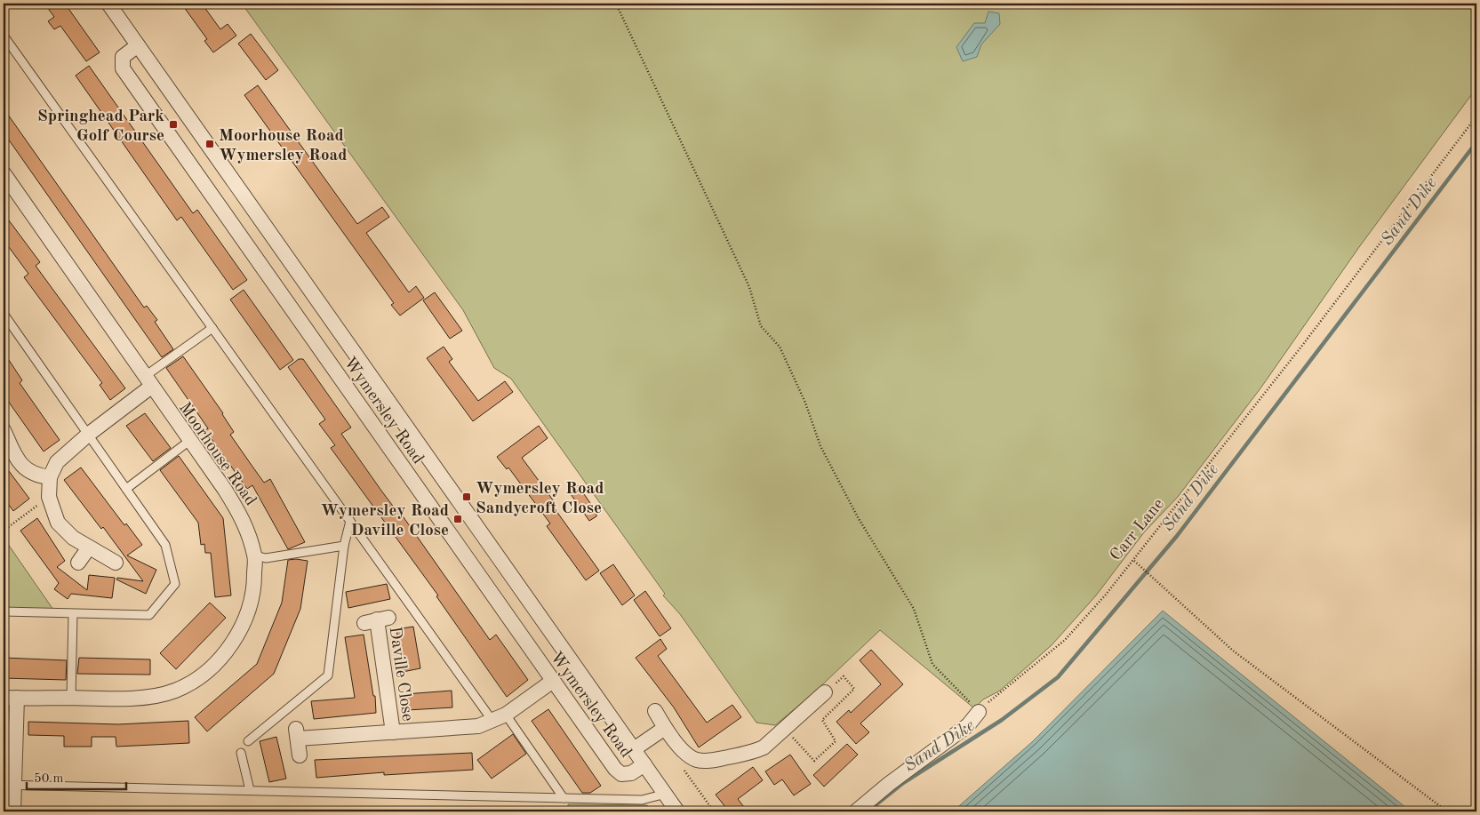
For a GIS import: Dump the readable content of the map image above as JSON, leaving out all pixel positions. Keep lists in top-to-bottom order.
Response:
{
  "streets": {
    "street": ["Wymersley Road", "Moorhouse Road", "Daville Close"],
    "path": ["Carr Lane"]
  },
  "crossings": [
    ["Wymersley Road", "Daville Close"]
  ],
  "water": ["Sand Dike"],
  "places": {
    "transit": [
      "Springhead Park Golf Course",
      "Moorhouse Road Wymersley Road",
      "Wymersley Road Sandycroft Close",
      "Wymersley Road Daville Close"
    ]
  },
  "scale_bar": "50 m"
}
